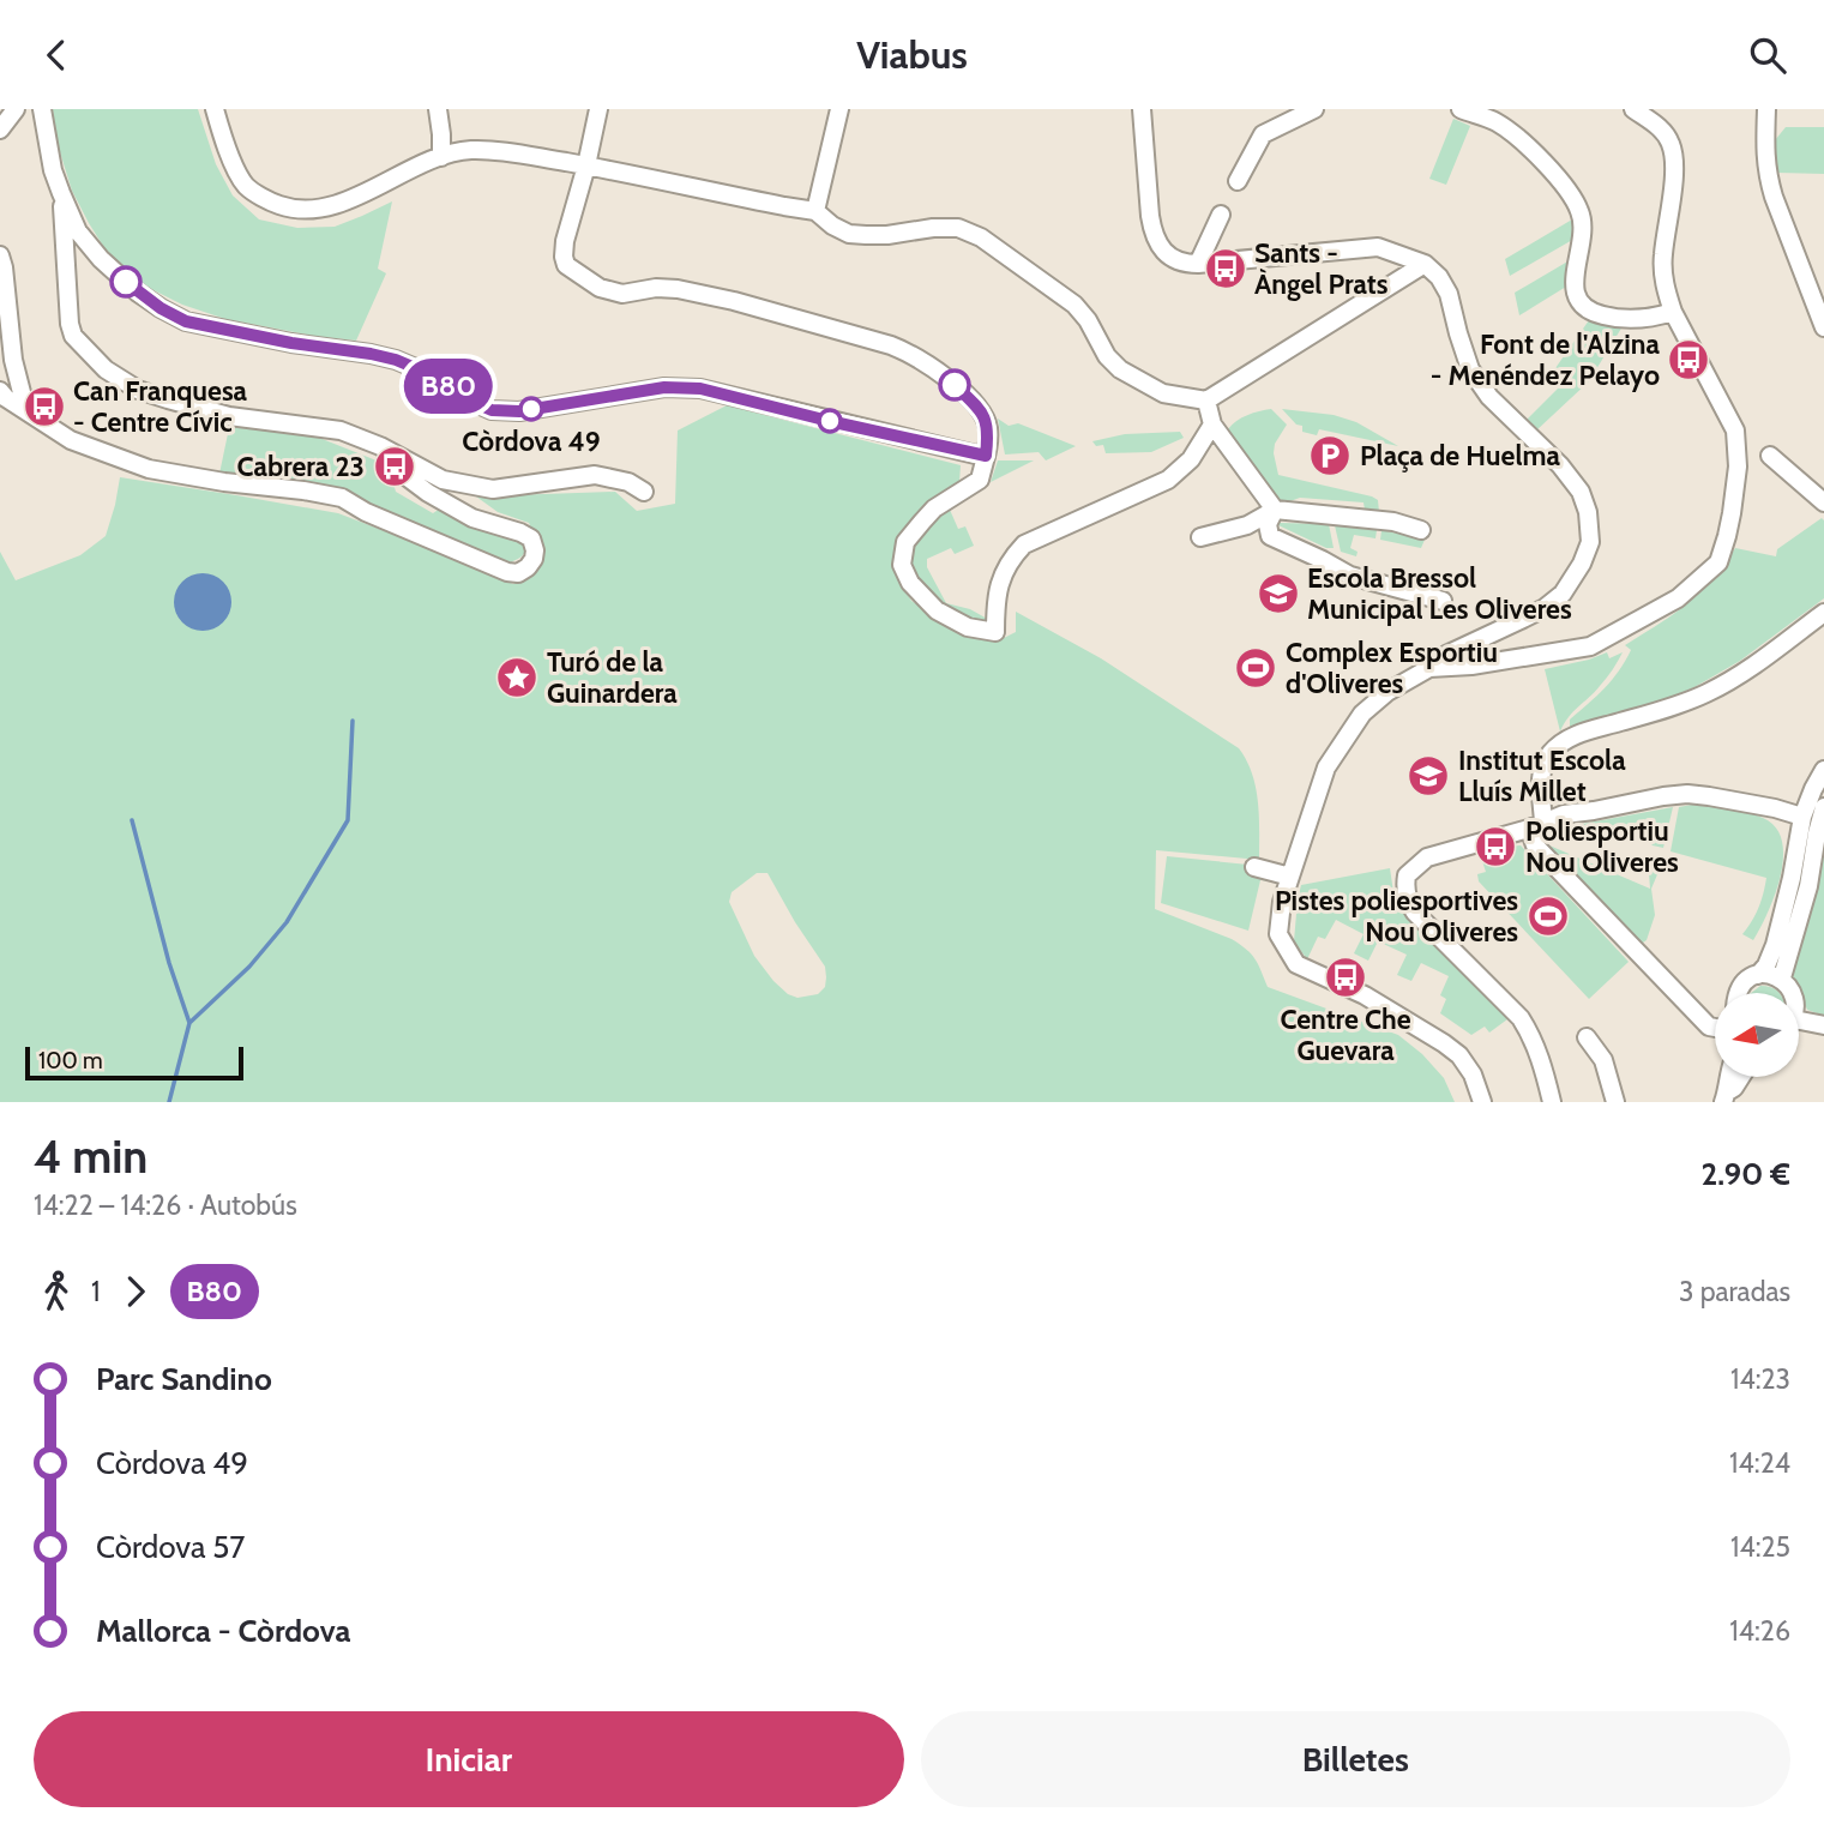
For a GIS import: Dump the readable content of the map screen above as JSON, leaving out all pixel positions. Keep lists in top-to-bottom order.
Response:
{
  "places": {
    "bus stop": [
      "Sants - Àngel Prats",
      "Font de l'Alzina - Menéndez Pelayo",
      "Can Franquesa - Centre Cívic",
      "Cabrera 23",
      "Poliesportiu Nou Oliveres",
      "Centre Che Guevara"
    ],
    "other": ["Còrdova 49"],
    "parking": ["Plaça de Huelma"],
    "school or university": ["Escola Bressol Municipal Les Oliveres", "Institut Escola Lluís Millet"],
    "sports": ["Complex Esportiu d'Oliveres", "Pistes poliesportives Nou Oliveres"],
    "place": ["Turó de la Guinardera"]
  },
  "lines": ["bus line B80"],
  "scale_bar": "100 m",
  "north": "left",
  "page": {
    "header": "Viabus",
    "on_map": "B80",
    "scale": "100 m",
    "heading": ["4 min", "14:22 – 14:26 · Autobús", "2.90 €"],
    "legs": ["1", "B80", "3 paradas"],
    "list": [
      {
        "name": "Parc Sandino",
        "value": "14:23"
      },
      {
        "name": "Còrdova 49",
        "value": "14:24"
      },
      {
        "name": "Còrdova 57",
        "value": "14:25"
      },
      {
        "name": "Mallorca - Còrdova",
        "value": "14:26"
      }
    ],
    "buttons": ["Iniciar", "Billetes"]
  }
}
